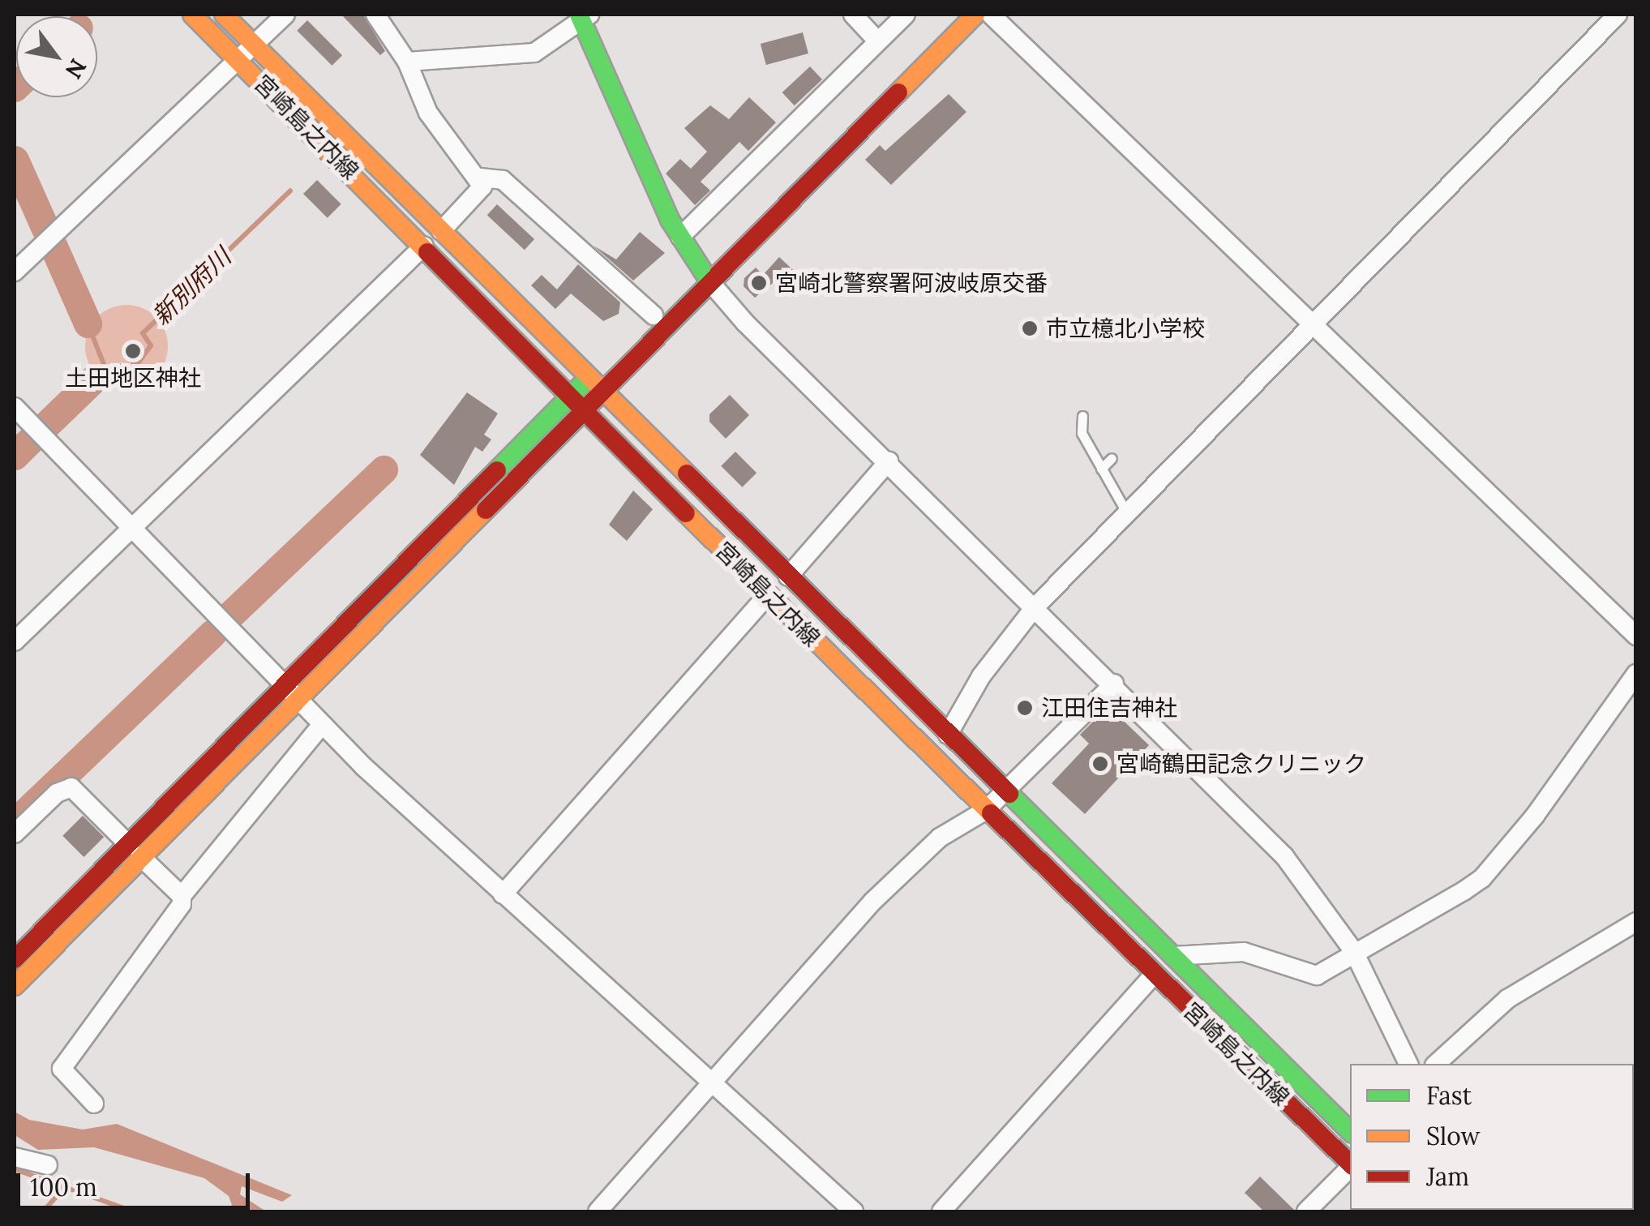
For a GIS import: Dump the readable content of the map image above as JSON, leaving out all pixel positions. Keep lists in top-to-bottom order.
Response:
{
  "streets": {
    "main road": ["宮崎島之内線"]
  },
  "water": ["新別府川"],
  "places": [
    "宮崎北警察署阿波岐原交番",
    "市立檍北小学校",
    "土田地区神社",
    "江田住吉神社",
    "宮崎鶴田記念クリニック"
  ],
  "legend": ["Fast", "Slow", "Jam"],
  "scale_bar": "100 m",
  "north": "bottom right"
}
